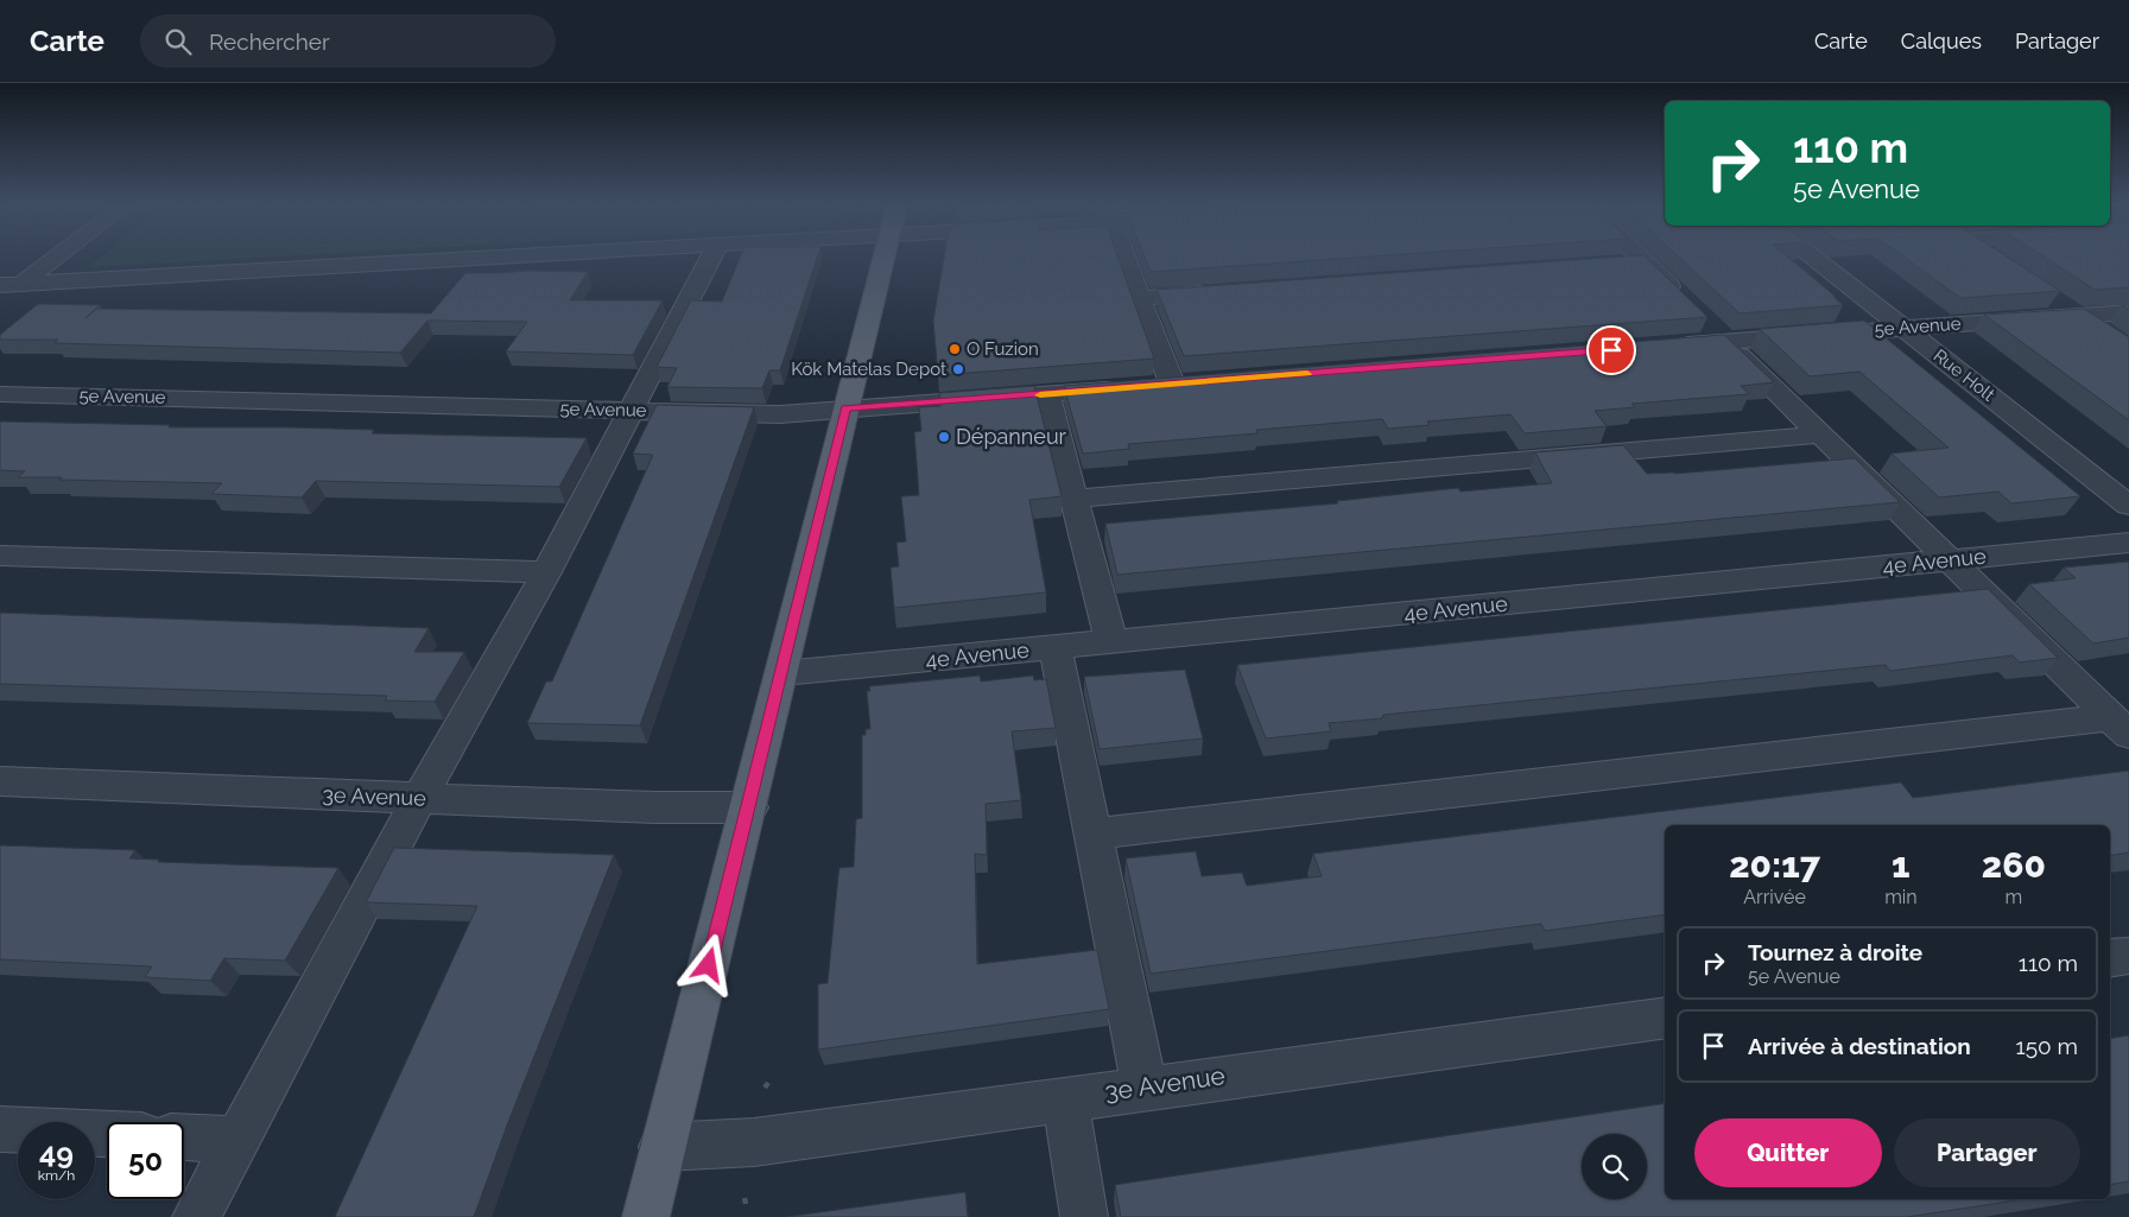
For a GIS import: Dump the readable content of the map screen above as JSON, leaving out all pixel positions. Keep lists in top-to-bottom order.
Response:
{
  "streets": {
    "street": [
      "5e Avenue",
      "Rue Holt",
      "4e Avenue",
      "3e Avenue"
    ]
  },
  "crossings": [
    ["5e Avenue", "Rue Holt"]
  ],
  "places": ["O Fuzion", "Kök Matelas Depot", "Dépanneur"],
  "page": {
    "header": "Carte",
    "search": "Rechercher",
    "nav": ["Carte", "Calques", "Partager"],
    "turn": ["110 m", "5e Avenue"],
    "eta": [
      "20:17",
      "Arrivée",
      "1",
      "min",
      "260",
      "m"
    ],
    "list": [
      {
        "name": "Tournez à droite",
        "note": "5e Avenue",
        "value": "110 m"
      },
      {
        "name": "Arrivée à destination",
        "value": "150 m"
      }
    ],
    "buttons": ["Quitter", "Partager"],
    "speed": "49 km/h",
    "limit": "50"
  }
}
